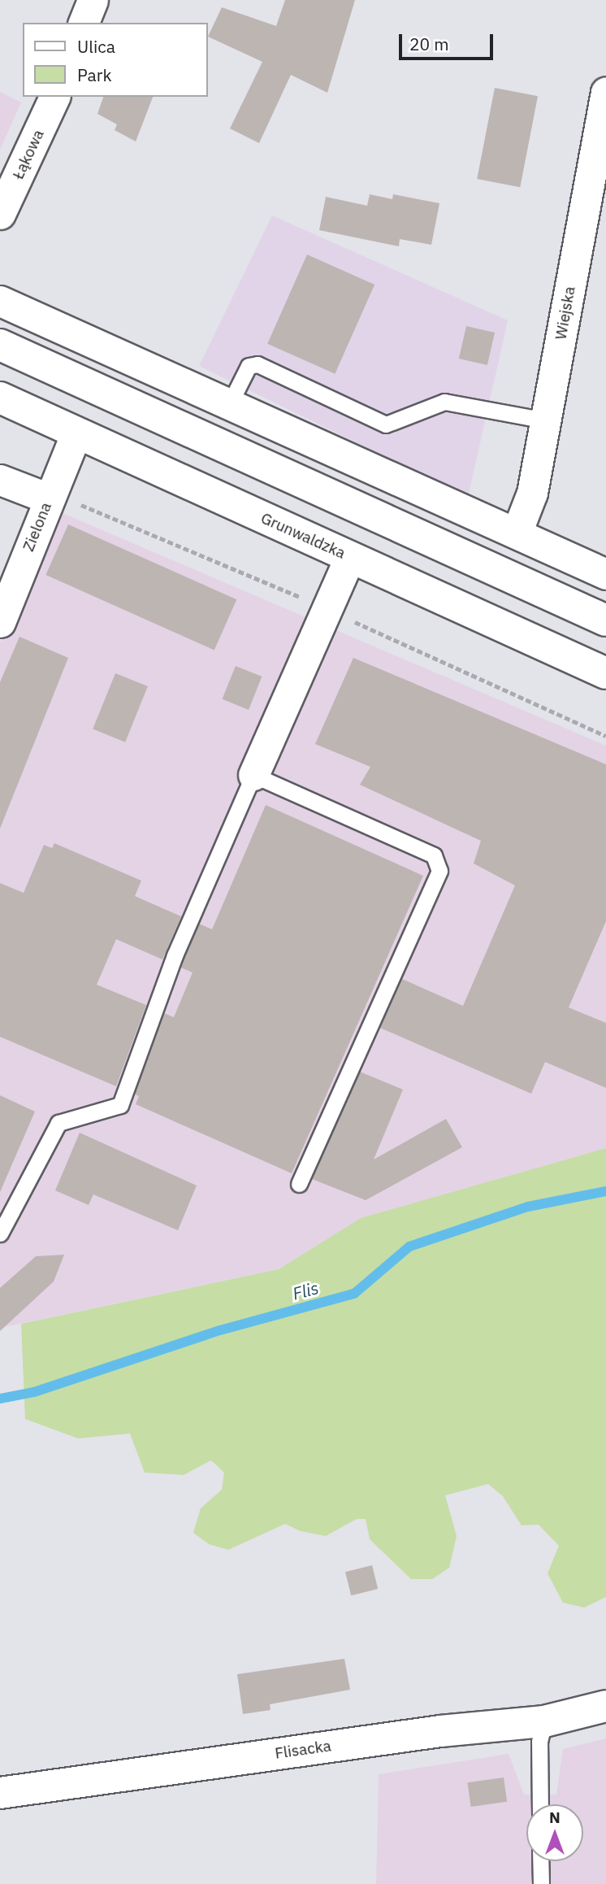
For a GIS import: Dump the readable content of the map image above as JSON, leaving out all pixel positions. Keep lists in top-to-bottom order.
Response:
{
  "streets": {
    "main road": ["Grunwaldzka", "Flisacka"],
    "street": ["Łąkowa", "Wiejska", "Zielona"]
  },
  "crossings": [
    ["Zielona", "Grunwaldzka"]
  ],
  "water": ["Flis"],
  "legend": ["Ulica", "Park"],
  "scale_bar": "20 m",
  "north": "top"
}
